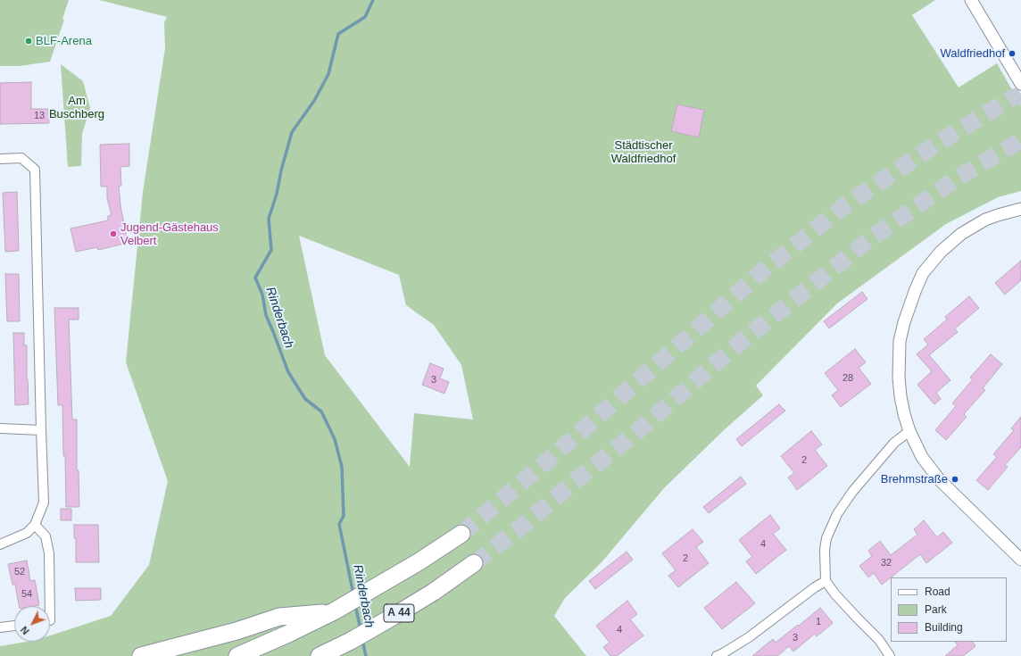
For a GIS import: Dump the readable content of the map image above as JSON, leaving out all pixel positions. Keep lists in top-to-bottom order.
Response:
{
  "streets": {
    "highway": ["A 44"]
  },
  "water": ["Rinderbach"],
  "parks": ["Am Buschberg", "Städtischer Waldfriedhof"],
  "places": [
    "BLF-Arena",
    "Waldfriedhof",
    "Jugend-Gästehaus Velbert",
    "Brehmstraße"
  ],
  "house_numbers": [
    "13",
    "28",
    "3",
    "2",
    "4",
    "2",
    "32",
    "52",
    "54",
    "1",
    "4",
    "3"
  ],
  "legend": ["Road", "Park", "Building"],
  "north": "bottom left"
}
